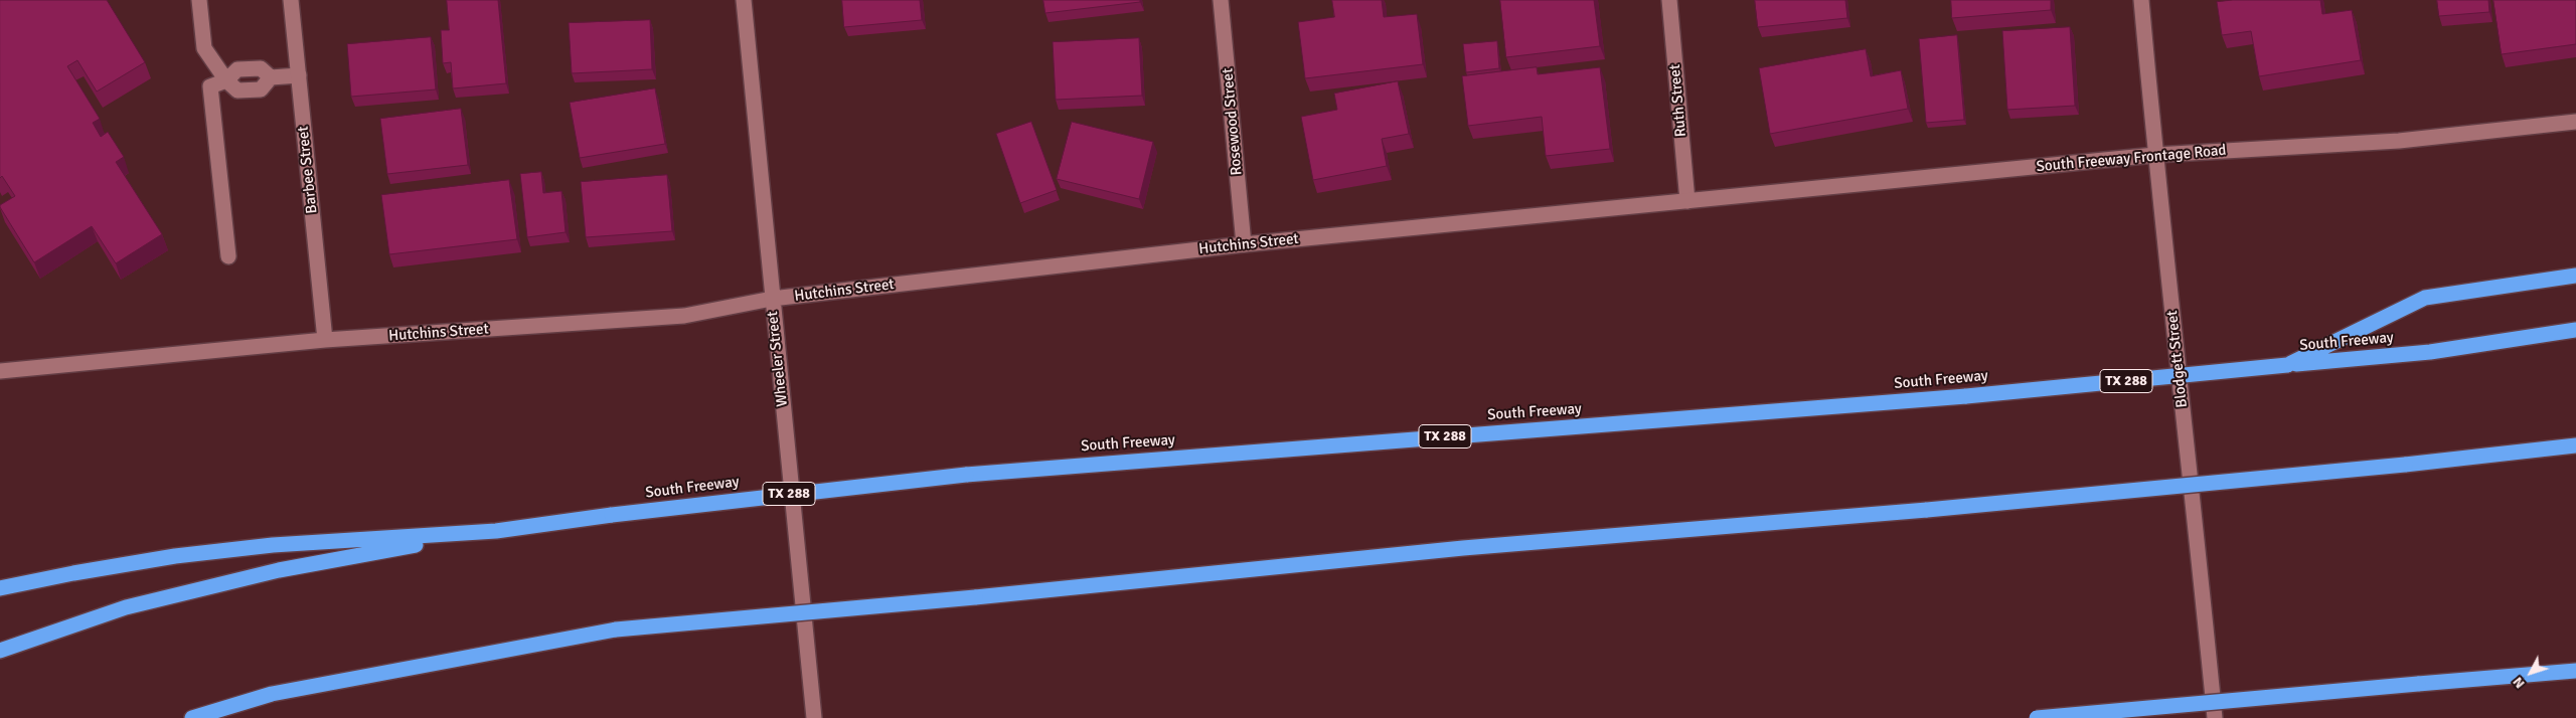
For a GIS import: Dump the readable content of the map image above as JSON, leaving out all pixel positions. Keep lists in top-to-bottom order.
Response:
{
  "streets": {
    "highway": ["South Freeway", "TX 288"],
    "main road": [
      "Ruth Street",
      "Rosewood Street",
      "South Freeway Frontage Road",
      "Barbee Street",
      "Hutchins Street",
      "Wheeler Street",
      "Blodgett Street"
    ]
  },
  "crossings": [
    ["Ruth Street", "South Freeway Frontage Road"],
    ["Ruth Street", "Hutchins Street"],
    ["Rosewood Street", "Hutchins Street"],
    ["South Freeway Frontage Road", "Hutchins Street"],
    ["South Freeway Frontage Road", "Blodgett Street"],
    ["Barbee Street", "Hutchins Street"],
    ["Hutchins Street", "Wheeler Street"]
  ],
  "north": "bottom left"
}
